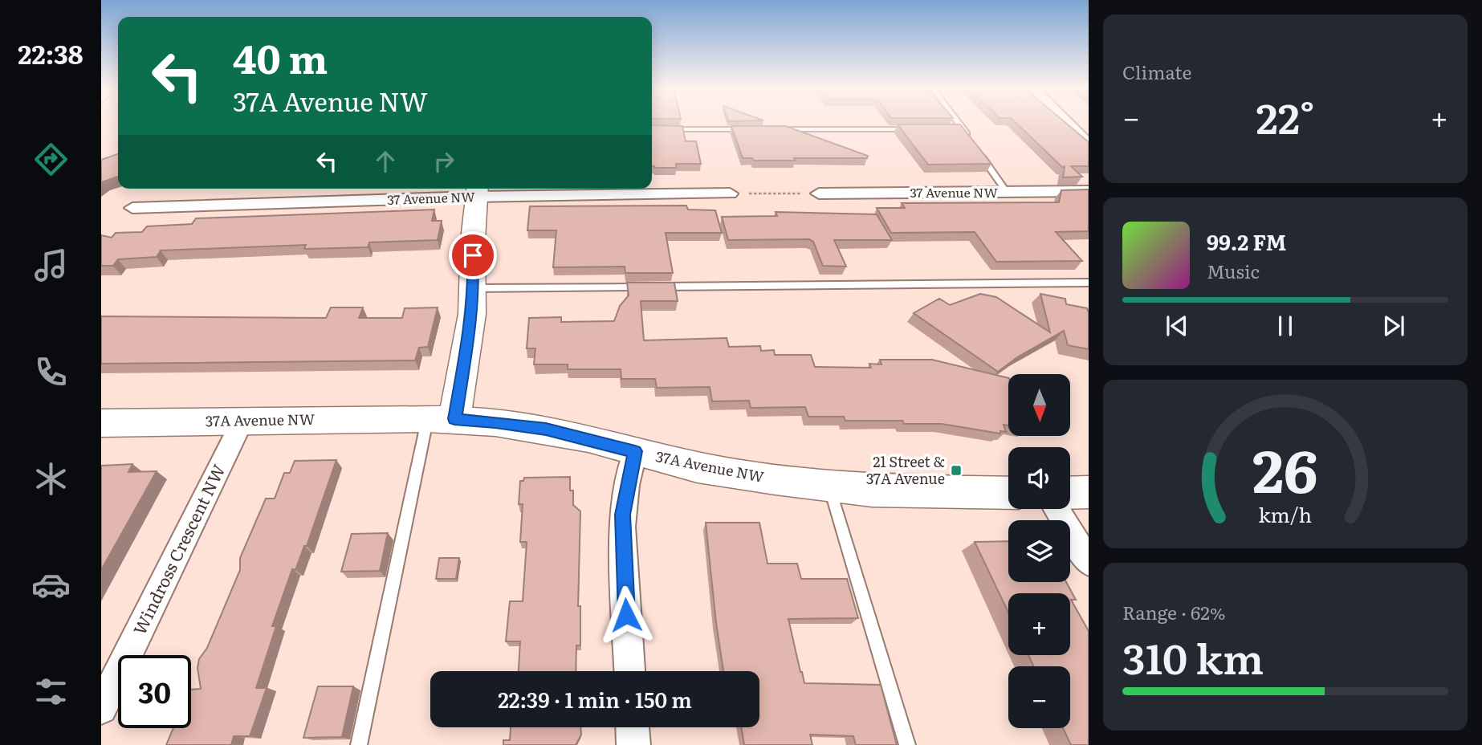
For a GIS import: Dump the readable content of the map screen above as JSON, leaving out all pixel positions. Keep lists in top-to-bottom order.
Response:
{
  "streets": {
    "street": ["37 Avenue NW", "37A Avenue NW", "Windross Crescent NW"]
  },
  "crossings": [
    ["37A Avenue NW", "Windross Crescent NW"]
  ],
  "places": {
    "transit": ["21 Street & 37A Avenue"]
  },
  "north": "bottom",
  "page": {
    "tabs": "22:38",
    "tile": [
      "Climate",
      ["Range · 62%", "310 km"]
    ],
    "turn": ["40 m", "37A Avenue NW"],
    "heat": ["−", "22°", "+"],
    "song": ["99.2 FM", "Music"],
    "map_buttons": ["+", "−"],
    "limit": "30",
    "trip": "22:39 · 1 min · 150 m",
    "gauge": ["26", "km/h"]
  }
}
